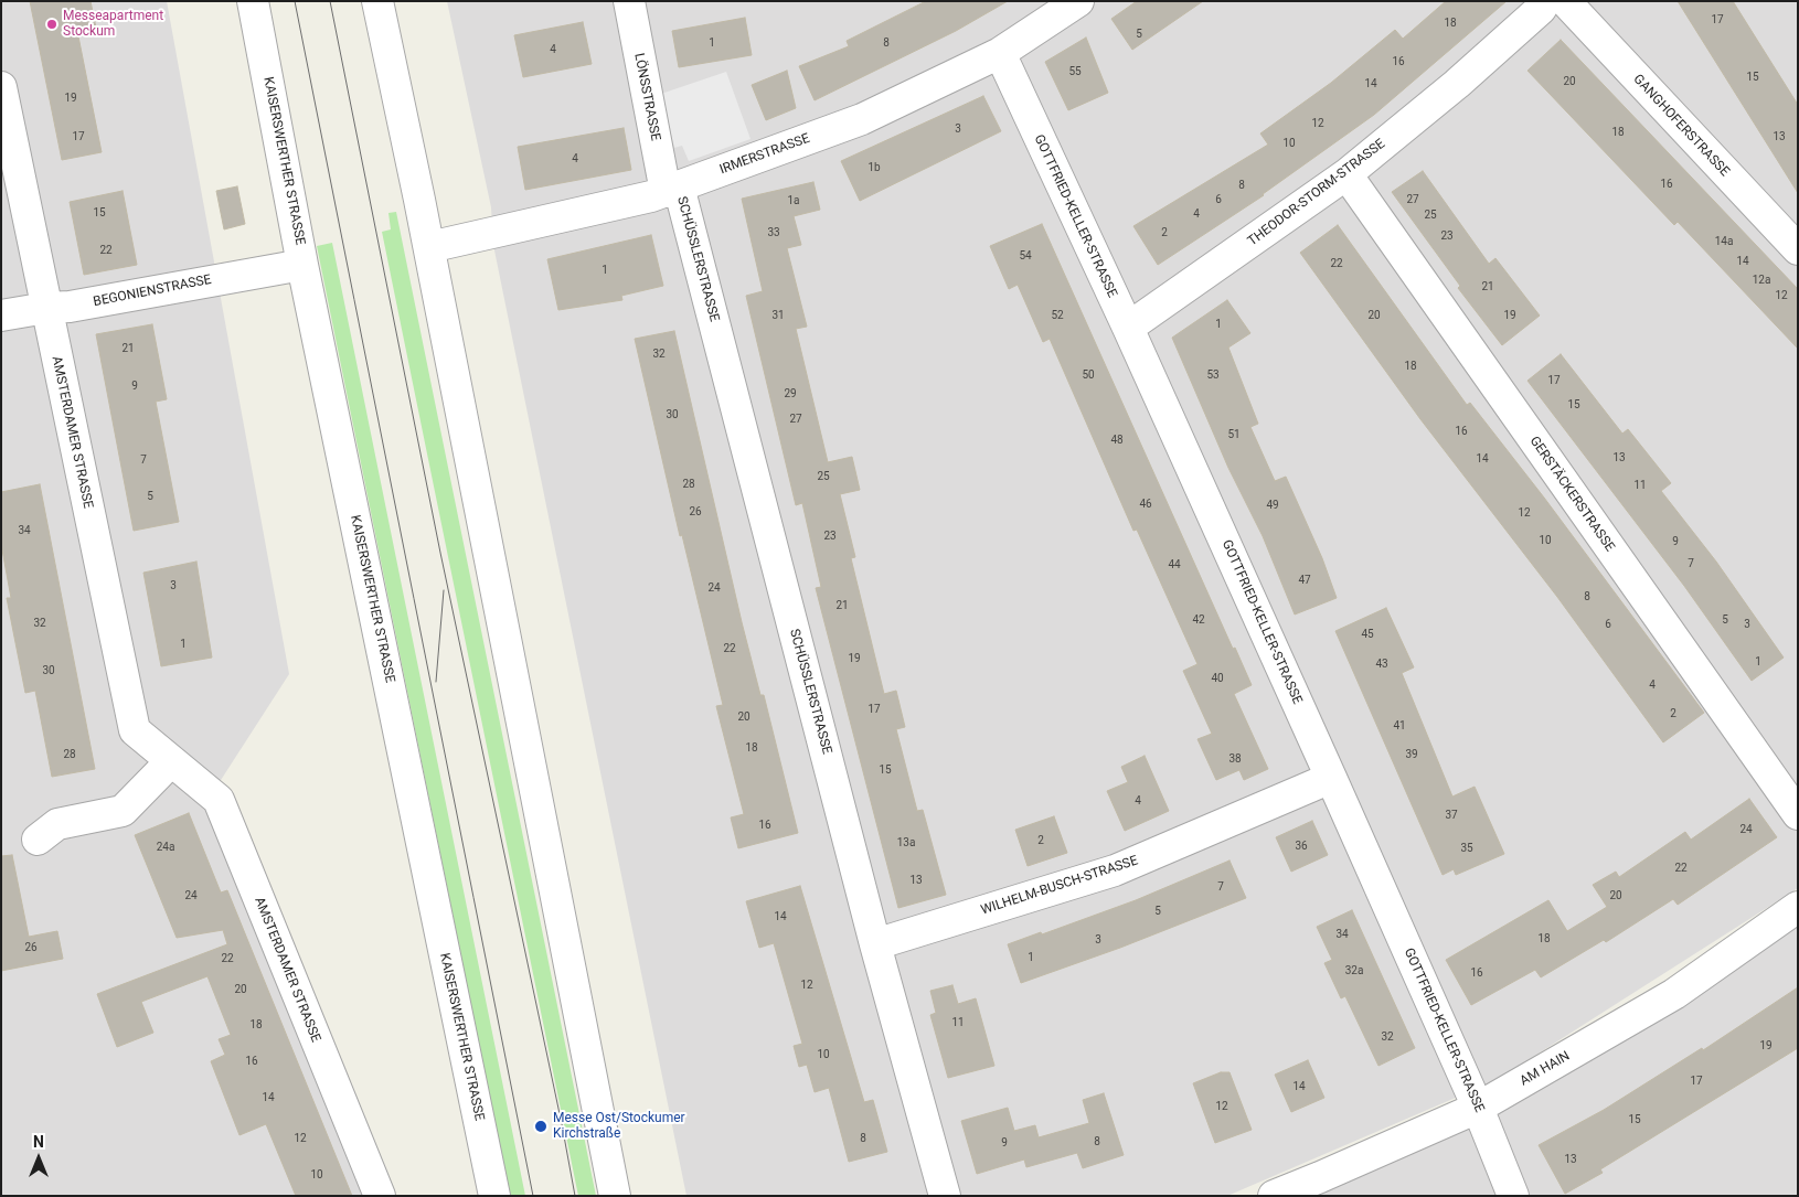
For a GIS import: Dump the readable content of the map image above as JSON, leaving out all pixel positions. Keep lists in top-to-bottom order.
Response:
{
  "streets": {
    "street": [
      "LÖNSSTRASSE",
      "GANGHOFERSTRASSE",
      "IRMERSTRASSE",
      "KAISERSWERTHER STRASSE",
      "THEODOR-STORM-STRASSE",
      "GOTTFRIED-KELLER-STRASSE",
      "SCHÜSSLERSTRASSE",
      "BEGONIENSTRASSE",
      "AMSTERDAMER STRASSE",
      "GERSTÄCKERSTRASSE",
      "WILHELM-BUSCH-STRASSE",
      "AM HAIN"
    ]
  },
  "crossings": [
    ["LÖNSSTRASSE", "IRMERSTRASSE"],
    ["LÖNSSTRASSE", "SCHÜSSLERSTRASSE"],
    ["IRMERSTRASSE", "GOTTFRIED-KELLER-STRASSE"],
    ["IRMERSTRASSE", "SCHÜSSLERSTRASSE"],
    ["KAISERSWERTHER STRASSE", "BEGONIENSTRASSE"],
    ["THEODOR-STORM-STRASSE", "GOTTFRIED-KELLER-STRASSE"],
    ["THEODOR-STORM-STRASSE", "GERSTÄCKERSTRASSE"],
    ["GOTTFRIED-KELLER-STRASSE", "WILHELM-BUSCH-STRASSE"],
    ["GOTTFRIED-KELLER-STRASSE", "AM HAIN"],
    ["SCHÜSSLERSTRASSE", "WILHELM-BUSCH-STRASSE"],
    ["BEGONIENSTRASSE", "AMSTERDAMER STRASSE"]
  ],
  "places": ["Messeapartment Stockum", "Messe Ost/Stockumer Kirchstraße"],
  "house_numbers": [
    "17",
    "18",
    "5",
    "1",
    "8",
    "4",
    "16",
    "55",
    "15",
    "20",
    "14",
    "19",
    "12",
    "3",
    "18",
    "17",
    "13",
    "10",
    "4",
    "1b",
    "16",
    "8",
    "6",
    "27",
    "1a",
    "15",
    "4",
    "25",
    "33",
    "2",
    "23",
    "14a",
    "22",
    "54",
    "14",
    "22",
    "1",
    "12a",
    "21",
    "12",
    "31",
    "52",
    "20",
    "19",
    "1",
    "21",
    "32",
    "18",
    "50",
    "53",
    "17",
    "9",
    "29",
    "15",
    "30",
    "27",
    "16",
    "51",
    "48",
    "13",
    "14",
    "7",
    "25",
    "28",
    "11",
    "5",
    "46",
    "49",
    "26",
    "12",
    "34",
    "23",
    "10",
    "9",
    "7",
    "44",
    "47",
    "3",
    "24",
    "8",
    "21",
    "42",
    "5",
    "32",
    "6",
    "3",
    "45",
    "1",
    "22",
    "19",
    "1",
    "43",
    "30",
    "40",
    "4",
    "17",
    "2",
    "20",
    "41",
    "18",
    "28",
    "39",
    "38",
    "15",
    "4",
    "37",
    "16",
    "24",
    "2",
    "13a",
    "36",
    "24a",
    "35",
    "22",
    "13",
    "7",
    "24",
    "20",
    "5",
    "14",
    "34",
    "18",
    "3",
    "26",
    "1",
    "22",
    "32a",
    "16",
    "12",
    "20",
    "11",
    "18",
    "32",
    "19",
    "10",
    "16",
    "17",
    "14",
    "14",
    "12",
    "15",
    "12",
    "8",
    "8",
    "9",
    "13",
    "10"
  ],
  "north": "top"
}
